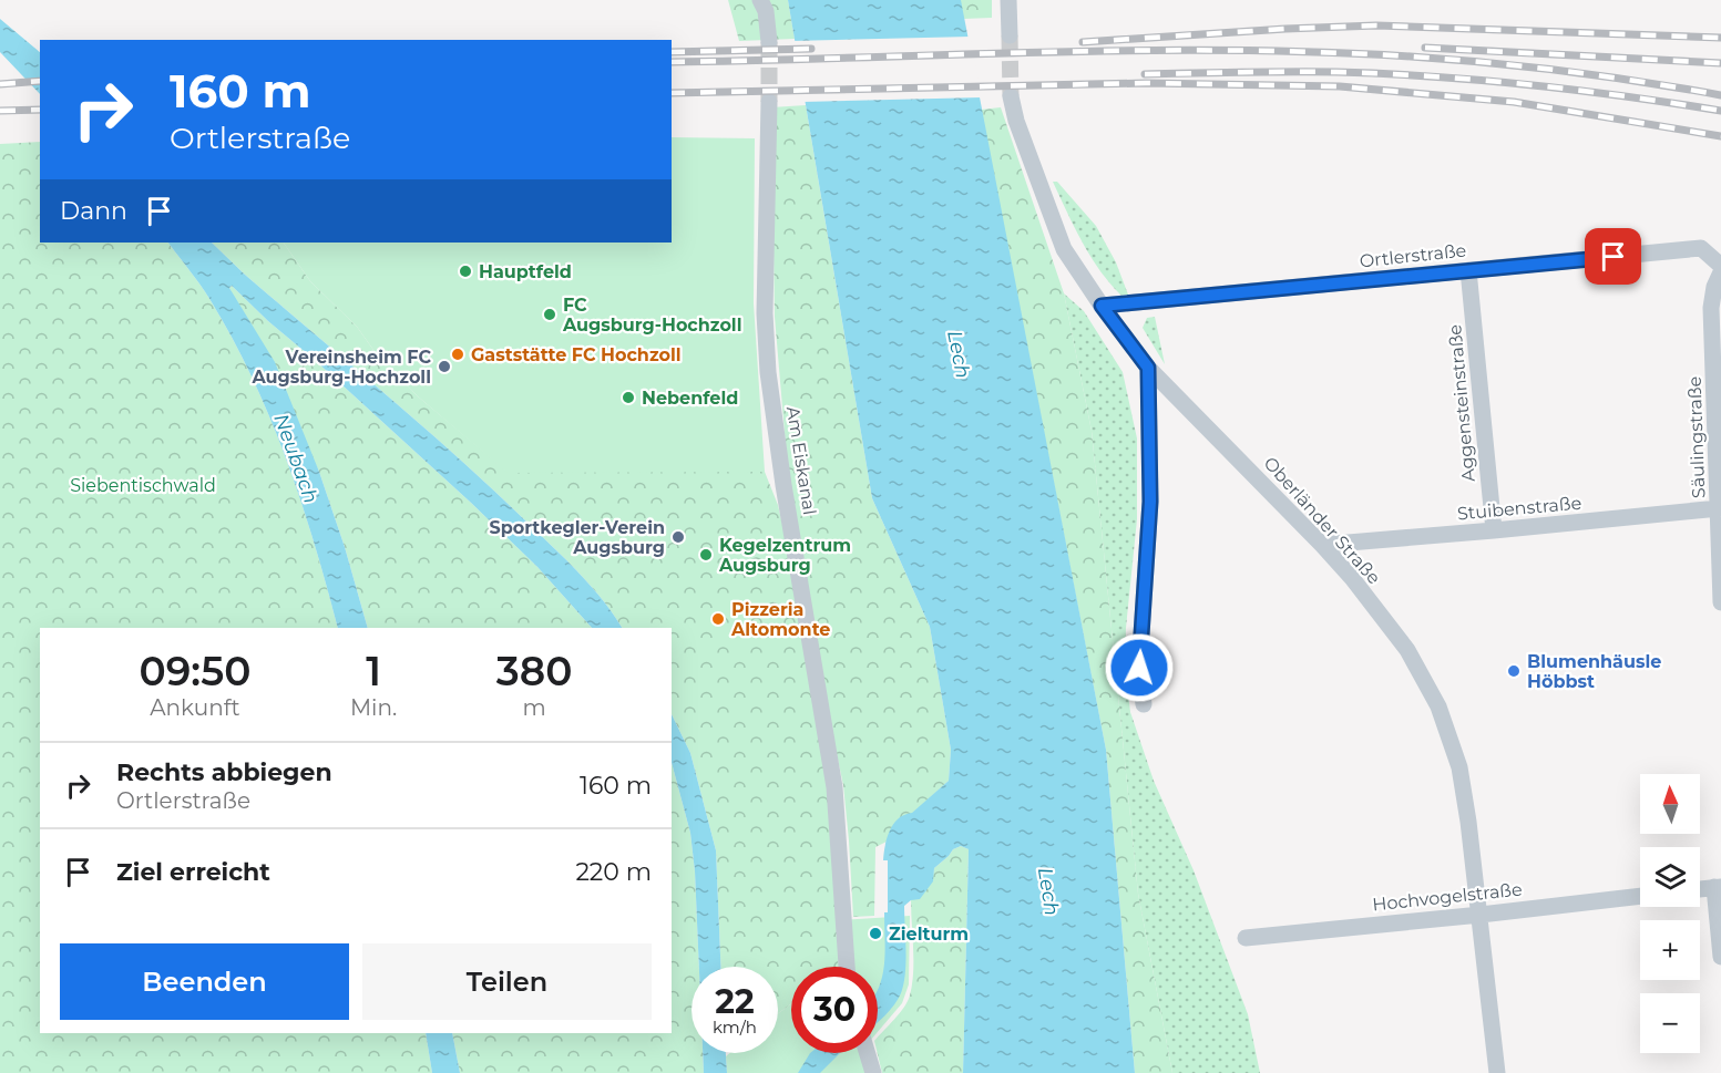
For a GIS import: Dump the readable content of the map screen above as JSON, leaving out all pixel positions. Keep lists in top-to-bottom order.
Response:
{
  "streets": {
    "street": [
      "Ortlerstraße",
      "Aggensteinstraße",
      "Säulingstraße",
      "Am Eiskanal",
      "Stuibenstraße",
      "Oberländer Straße",
      "Hochvogelstraße"
    ]
  },
  "crossings": [
    ["Ortlerstraße", "Aggensteinstraße"],
    ["Ortlerstraße", "Oberländer Straße"],
    ["Aggensteinstraße", "Stuibenstraße"],
    ["Säulingstraße", "Stuibenstraße"],
    ["Stuibenstraße", "Oberländer Straße"],
    ["Oberländer Straße", "Hochvogelstraße"]
  ],
  "water": ["Lech", "Neubach"],
  "parks": ["Siebentischwald"],
  "places": [
    "Hauptfeld",
    "FC Augsburg-Hochzoll",
    "Gaststätte FC Hochzoll",
    "Vereinsheim FC Augsburg-Hochzoll",
    "Nebenfeld",
    "Sportkegler-Verein Augsburg",
    "Kegelzentrum Augsburg",
    "Pizzeria Altomonte",
    "Blumenhäusle Höbbst",
    "Zielturm"
  ],
  "north": "top",
  "page": {
    "turn": ["160 m", "Ortlerstraße"],
    "then": "Dann",
    "eta": [
      "09:50",
      "Ankunft",
      "1",
      "Min.",
      "380",
      "m"
    ],
    "list": [
      {
        "name": "Rechts abbiegen",
        "note": "Ortlerstraße",
        "value": "160 m"
      },
      {
        "name": "Ziel erreicht",
        "value": "220 m"
      }
    ],
    "map_buttons": ["+", "−"],
    "buttons": ["Beenden", "Teilen"],
    "speed": "22 km/h",
    "limit": "30"
  }
}
